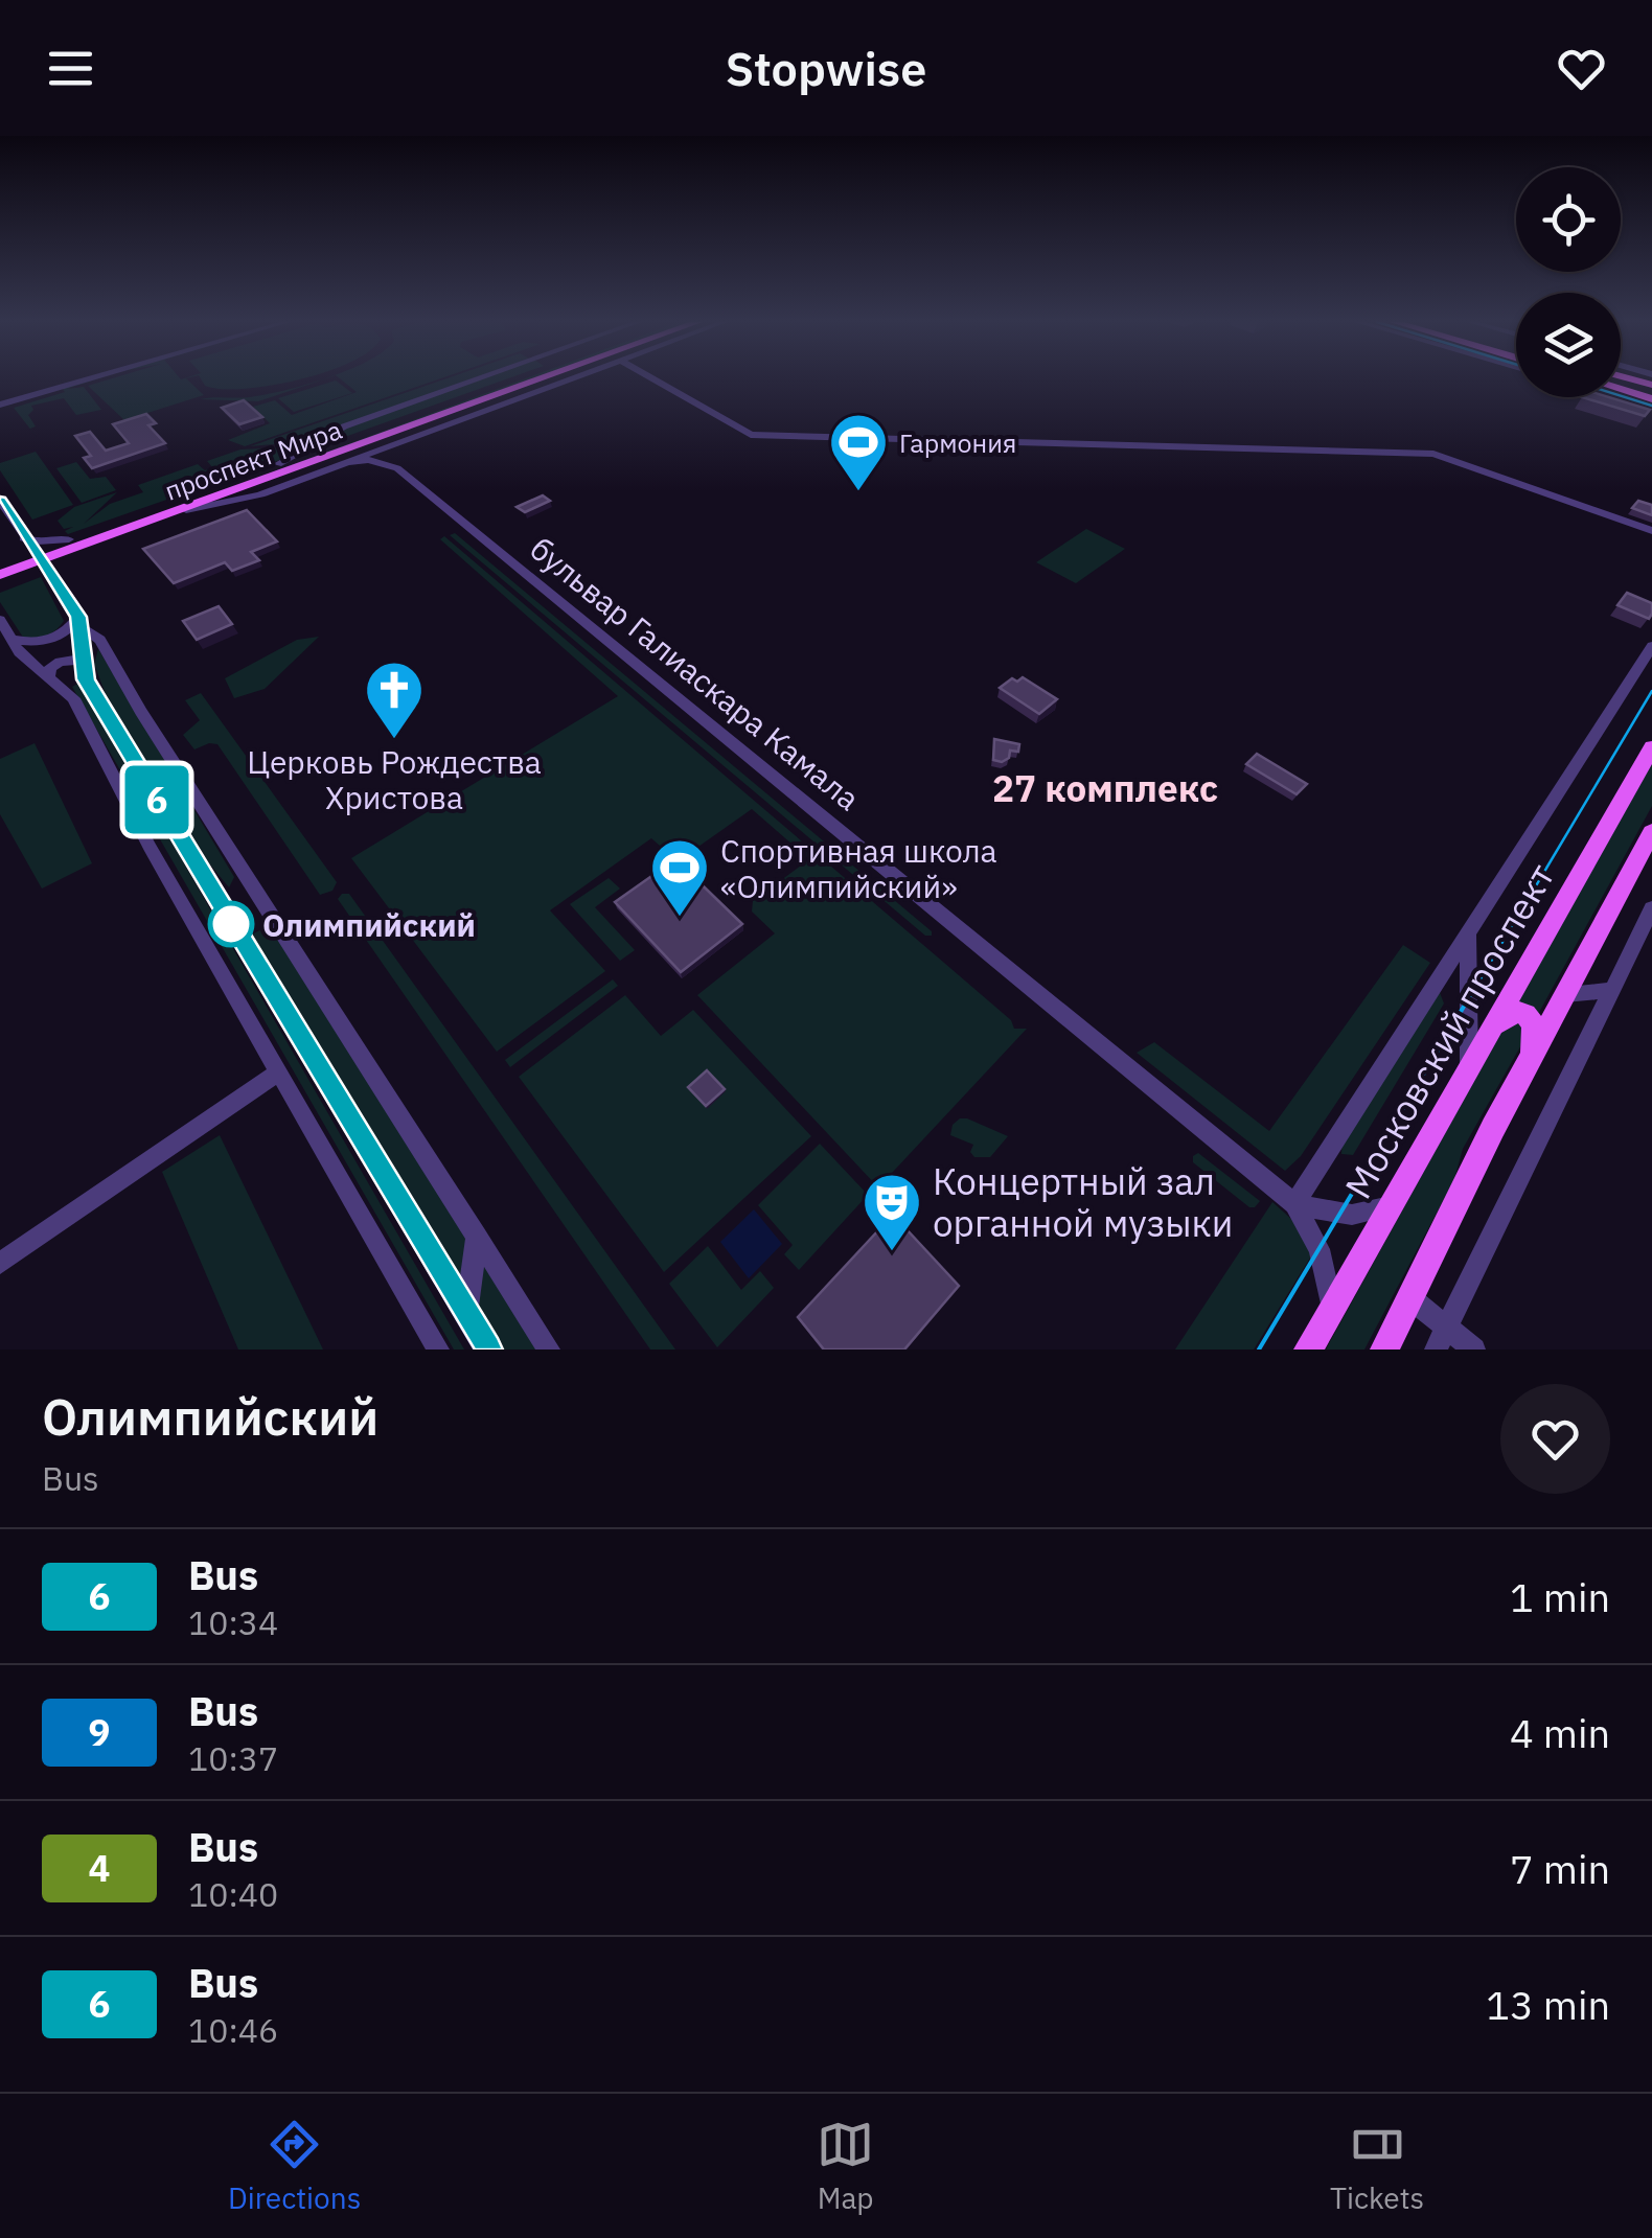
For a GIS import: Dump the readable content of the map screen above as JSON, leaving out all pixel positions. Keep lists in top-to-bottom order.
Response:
{
  "streets": {
    "main road": ["проспект Мира", "Московский проспект"],
    "street": ["бульвар Галиаскара Камала"]
  },
  "crossings": [
    ["бульвар Галиаскара Камала", "Московский проспект"]
  ],
  "districts": ["27 комплекс"],
  "places": {
    "sports": ["Гармония", "Спортивная школа «Олимпийский»"],
    "church": ["Церковь Рождества Христова"],
    "other": ["Олимпийский"],
    "theatre": ["Концертный зал органной музыки"]
  },
  "lines": ["bus line 6"],
  "page": {
    "header": "Stopwise",
    "on_map": "6",
    "heading": ["Олимпийский", "Bus"],
    "list": [
      {
        "mark": "6",
        "name": "Bus",
        "note": "10:34",
        "value": "1 min"
      },
      {
        "mark": "9",
        "name": "Bus",
        "note": "10:37",
        "value": "4 min"
      },
      {
        "mark": "4",
        "name": "Bus",
        "note": "10:40",
        "value": "7 min"
      },
      {
        "mark": "6",
        "name": "Bus",
        "note": "10:46",
        "value": "13 min"
      }
    ],
    "tabs": ["Directions", "Map", "Tickets"]
  }
}
